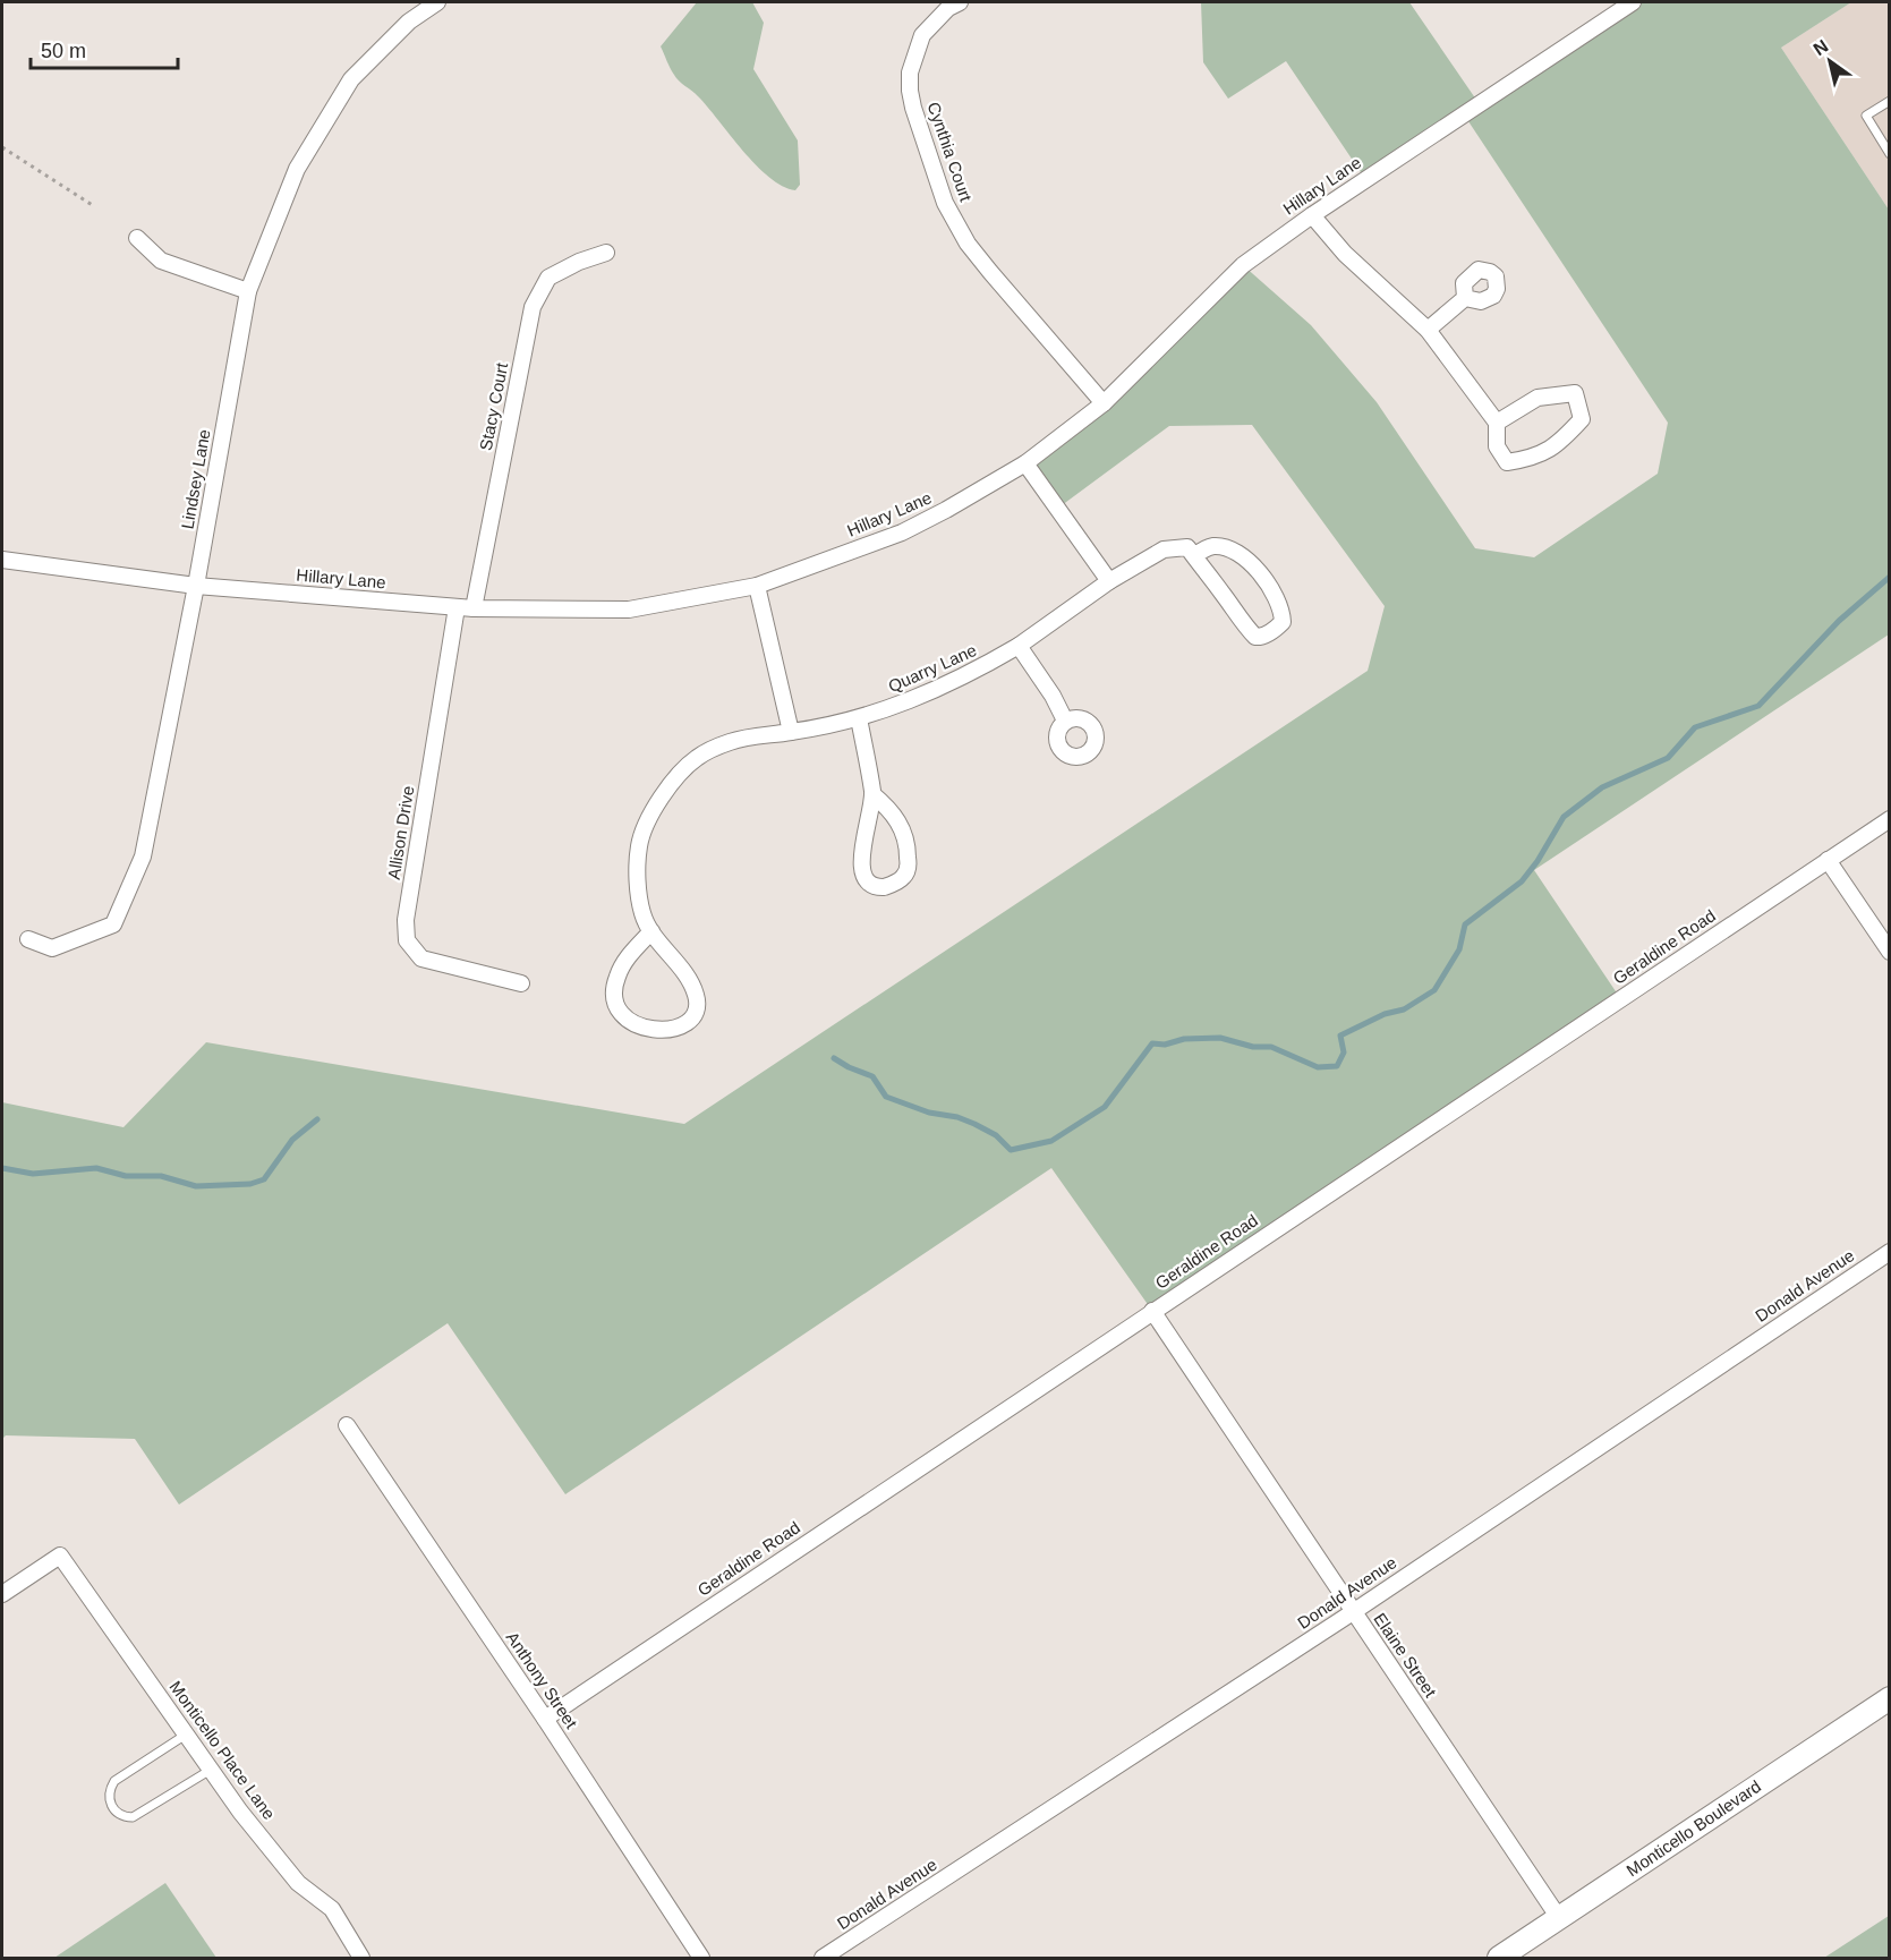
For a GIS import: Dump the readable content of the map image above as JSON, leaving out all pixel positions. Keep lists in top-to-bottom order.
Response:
{
  "streets": {
    "main road": ["Monticello Boulevard"],
    "street": [
      "Cynthia Court",
      "Hillary Lane",
      "Stacy Court",
      "Lindsey Lane",
      "Quarry Lane",
      "Allison Drive",
      "Geraldine Road",
      "Donald Avenue",
      "Elaine Street",
      "Anthony Street",
      "Monticello Place Lane"
    ]
  },
  "crossings": [
    ["Cynthia Court", "Hillary Lane"],
    ["Hillary Lane", "Stacy Court"],
    ["Hillary Lane", "Lindsey Lane"],
    ["Hillary Lane", "Allison Drive"],
    ["Geraldine Road", "Elaine Street"],
    ["Geraldine Road", "Anthony Street"],
    ["Donald Avenue", "Elaine Street"],
    ["Elaine Street", "Monticello Boulevard"]
  ],
  "scale_bar": "50 m",
  "north": "top left"
}
